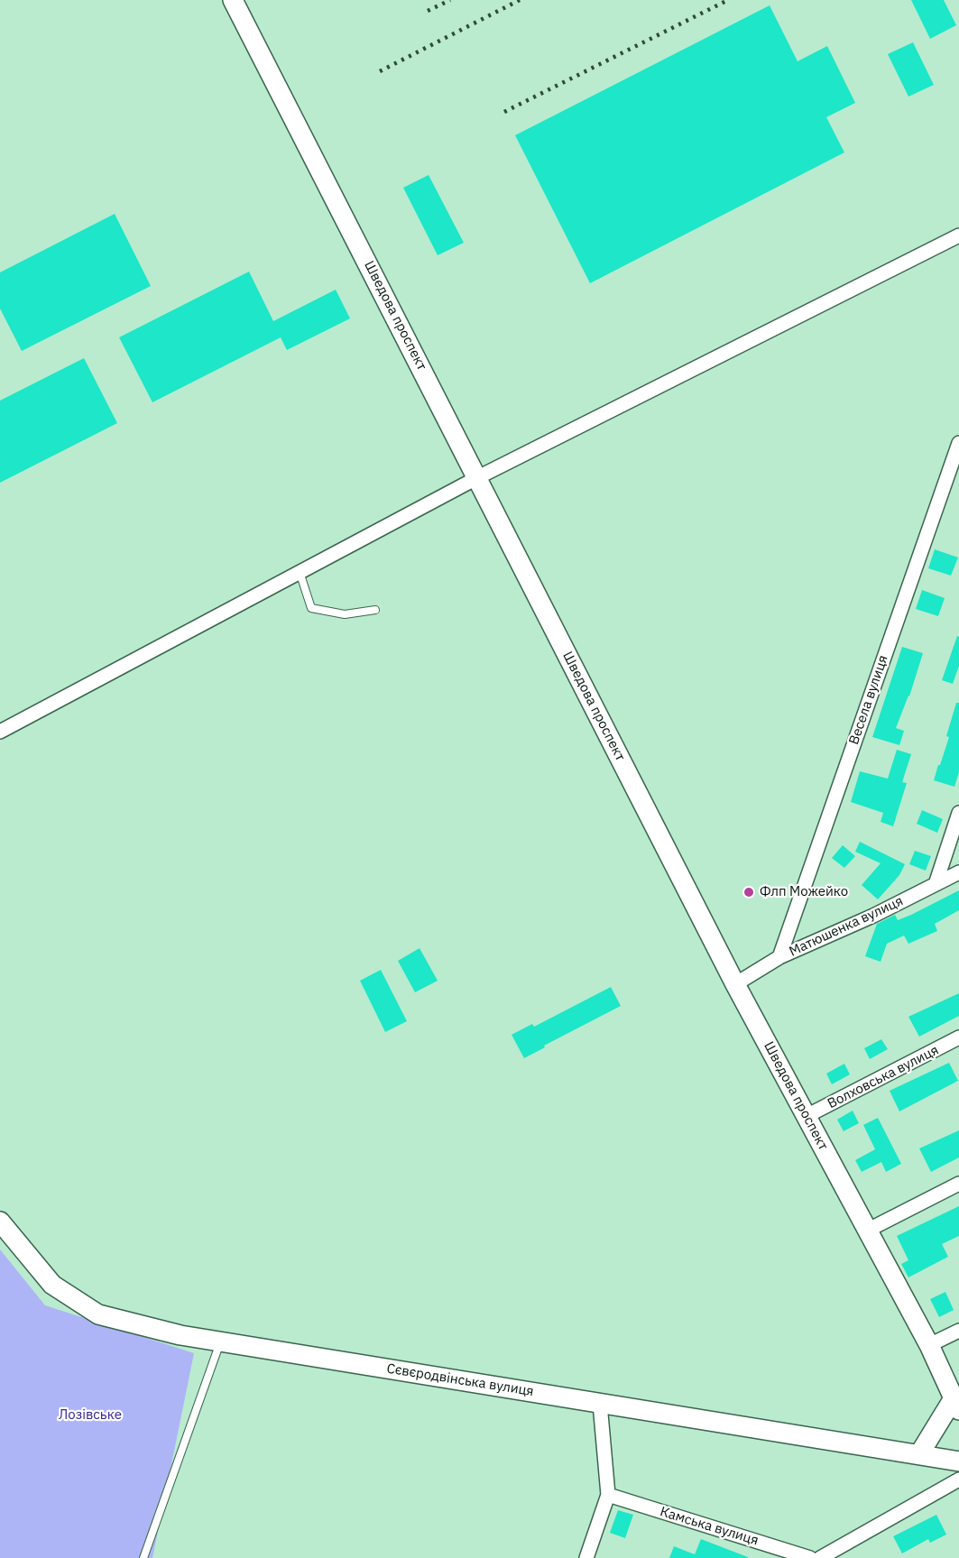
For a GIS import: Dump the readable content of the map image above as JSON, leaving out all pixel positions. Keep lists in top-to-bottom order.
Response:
{
  "streets": {
    "street": [
      "Шведова проспект",
      "Весела вулиця",
      "Матюшенка вулиця",
      "Волховська вулиця",
      "Сєвєродвінська вулиця",
      "Камська вулиця"
    ]
  },
  "crossings": [
    ["Шведова проспект", "Матюшенка вулиця"],
    ["Шведова проспект", "Волховська вулиця"],
    ["Весела вулиця", "Матюшенка вулиця"]
  ],
  "parks": ["Лозівське"],
  "places": ["Флп Можейко"]
}
